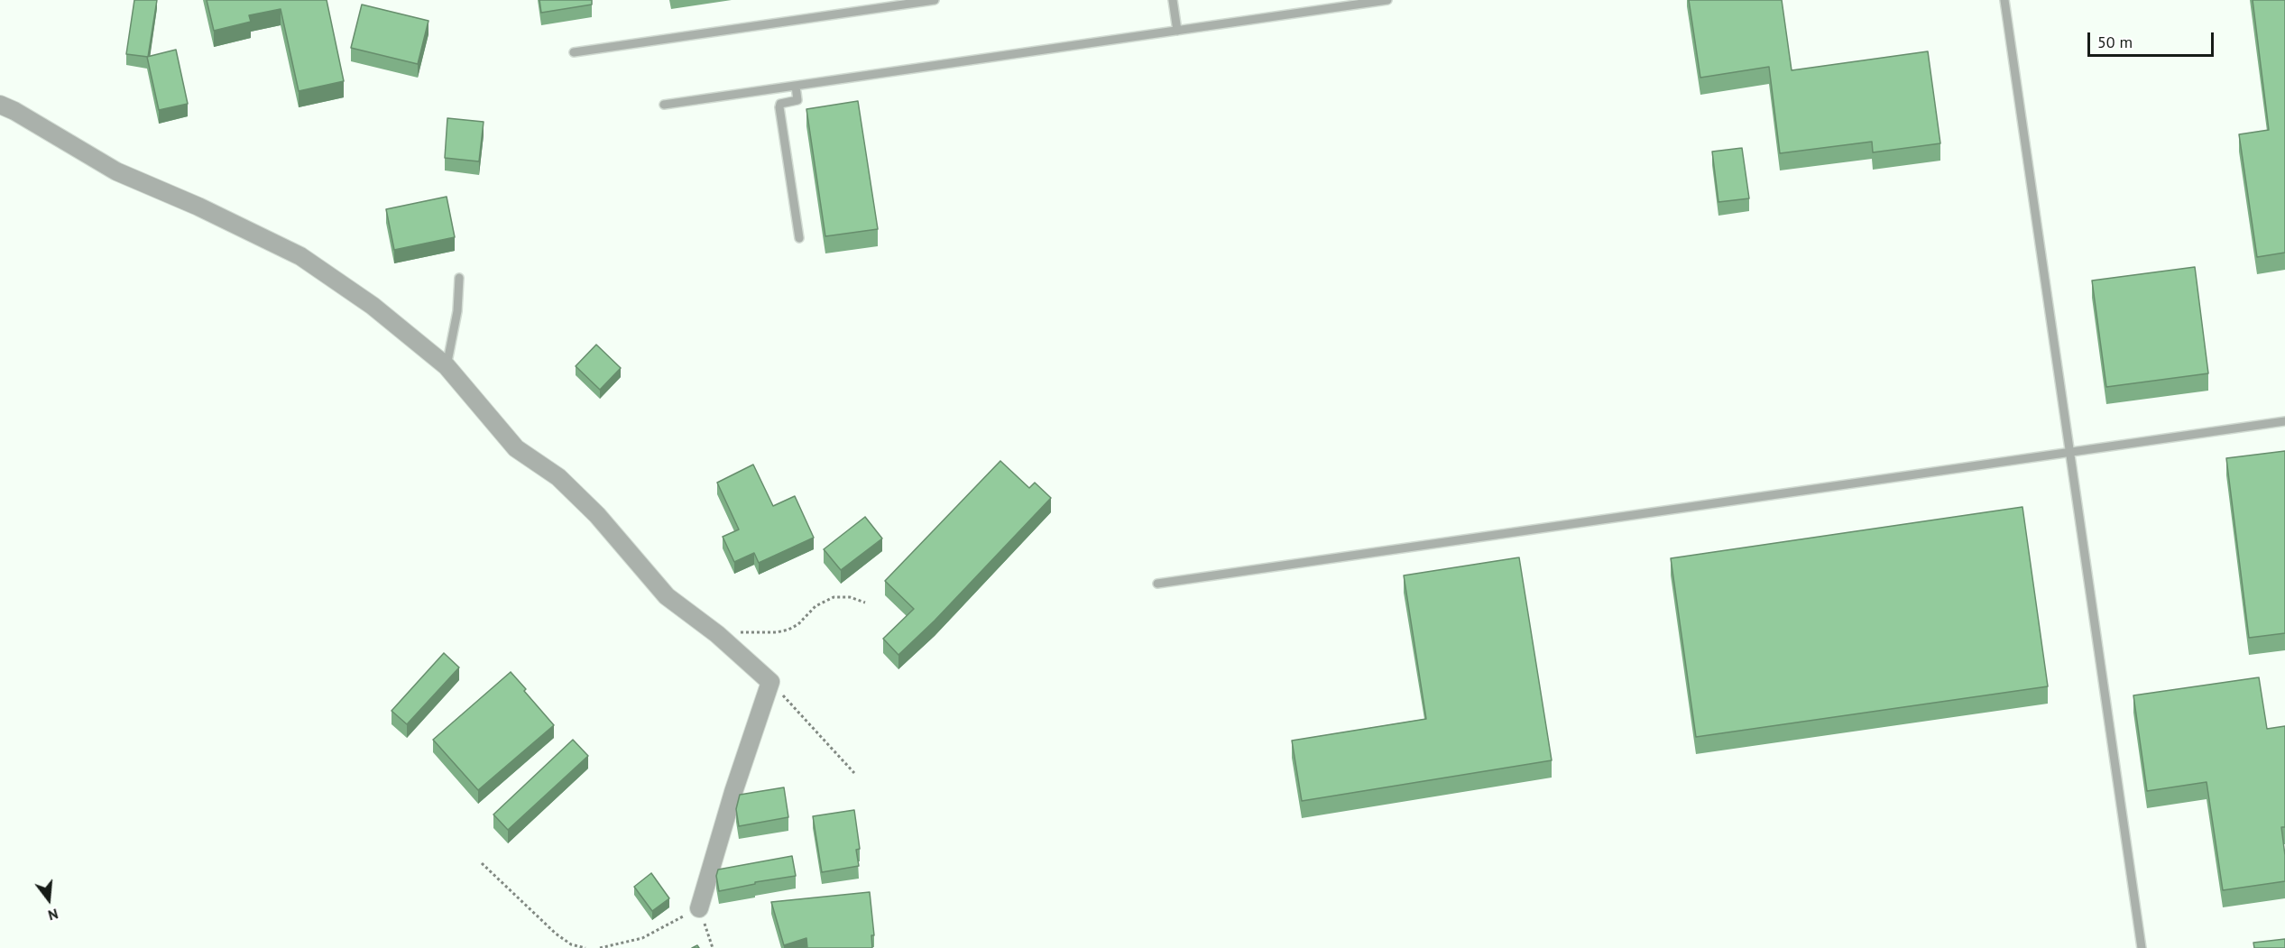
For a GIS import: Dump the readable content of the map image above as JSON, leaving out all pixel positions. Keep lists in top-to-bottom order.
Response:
{
  "scale_bar": "50 m",
  "north": "bottom"
}
